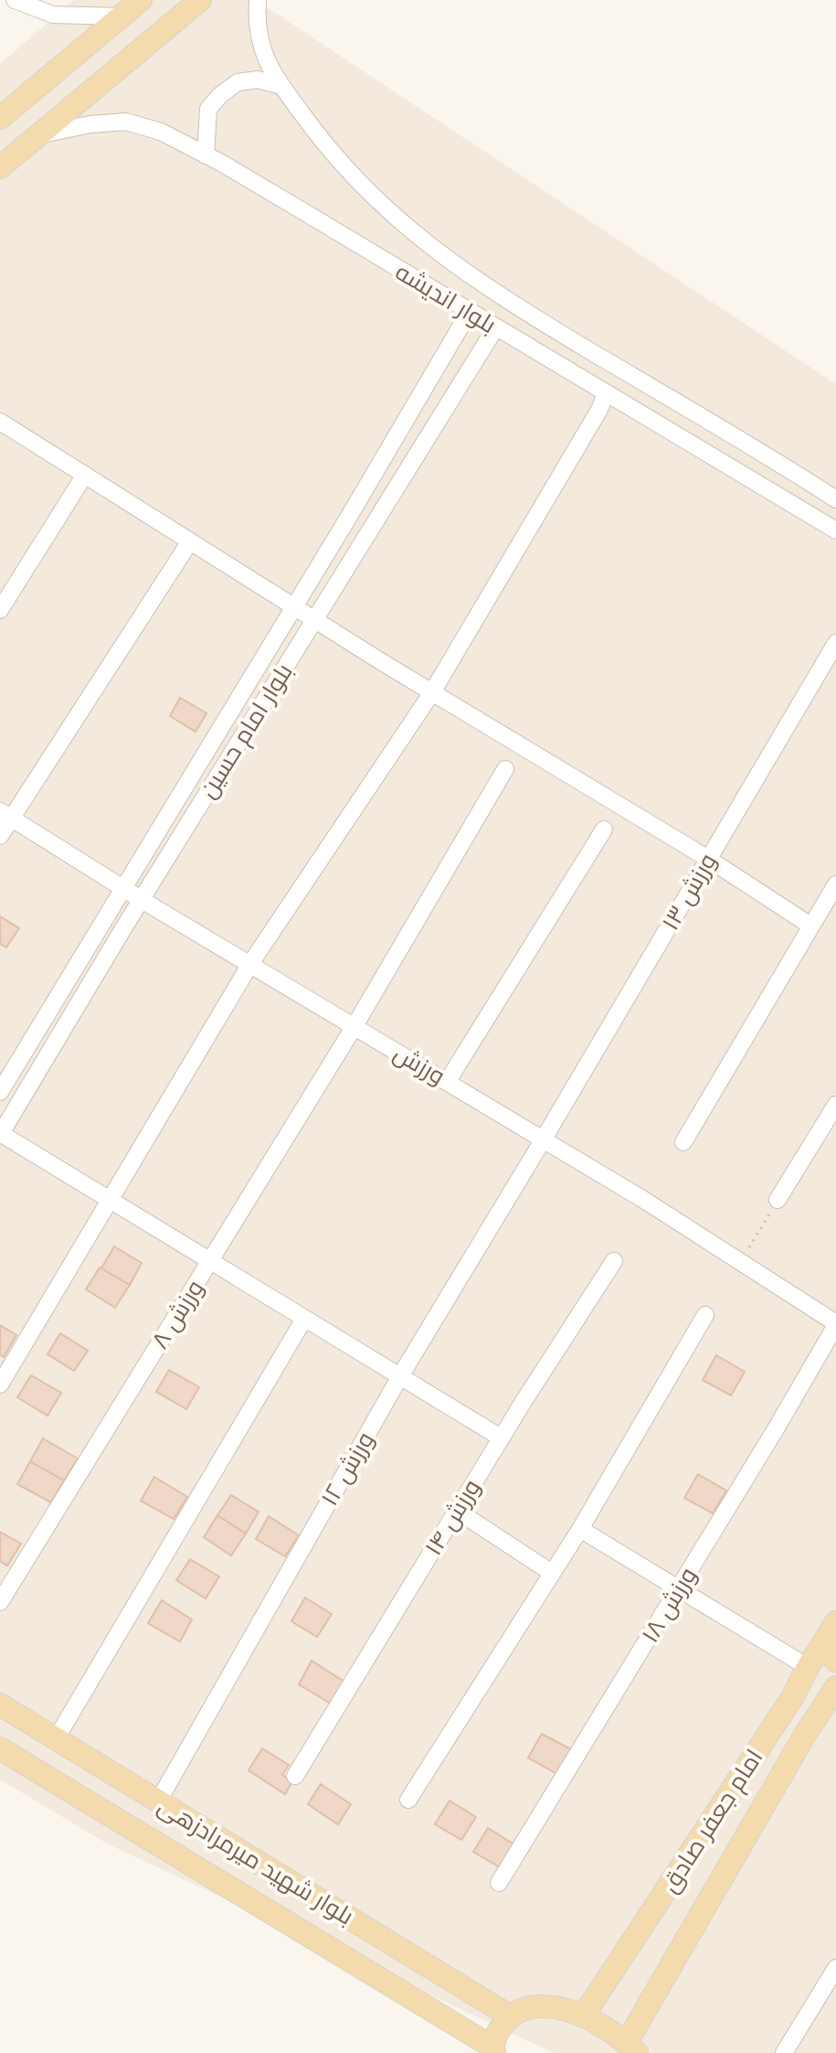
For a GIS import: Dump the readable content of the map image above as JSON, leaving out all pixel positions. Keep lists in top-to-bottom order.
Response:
{
  "streets": {
    "main road": ["امام جعفر صادق", "بلوار شهید میرمرادزهی"],
    "street": [
      "بلوار اندیشه",
      "بلوار امام حسین",
      "ورزش ۱۳",
      "ورزش",
      "ورزش ۸",
      "ورزش ۱۲",
      "ورزش ۱۴",
      "ورزش ۱۸"
    ]
  },
  "crossings": [
    ["بلوار اندیشه", "بلوار امام حسین"],
    ["بلوار امام حسین", "ورزش"],
    ["ورزش ۱۳", "ورزش"],
    ["ورزش ۱۳", "ورزش ۱۲"],
    ["ورزش", "ورزش ۸"],
    ["ورزش", "ورزش ۱۲"],
    ["ورزش", "ورزش ۱۸"],
    ["ورزش ۱۲", "بلوار شهید میرمرادزهی"]
  ]
}
